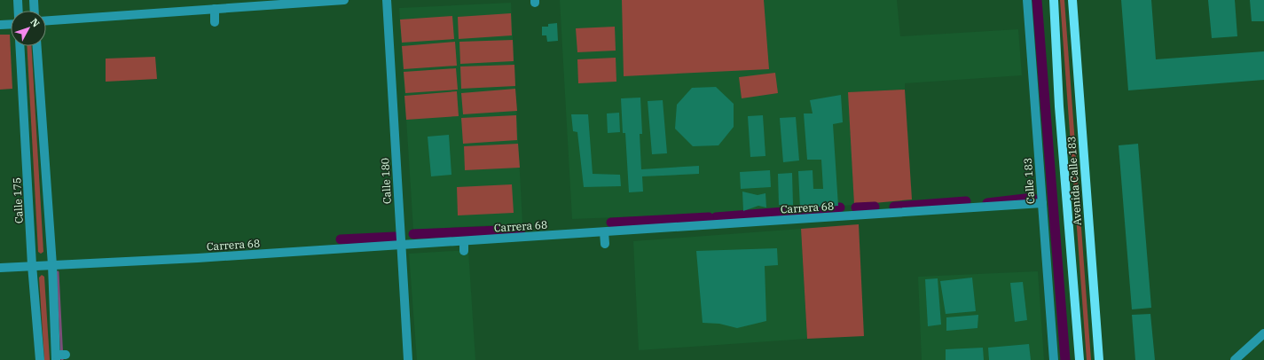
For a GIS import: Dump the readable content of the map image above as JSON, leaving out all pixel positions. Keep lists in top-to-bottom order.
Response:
{
  "streets": {
    "main road": ["Avenida Calle 183"],
    "street": [
      "Calle 180",
      "Calle 183",
      "Calle 175",
      "Carrera 68"
    ]
  },
  "crossings": [
    ["Calle 180", "Carrera 68"],
    ["Calle 183", "Carrera 68"],
    ["Calle 175", "Carrera 68"]
  ],
  "north": "top right"
}
